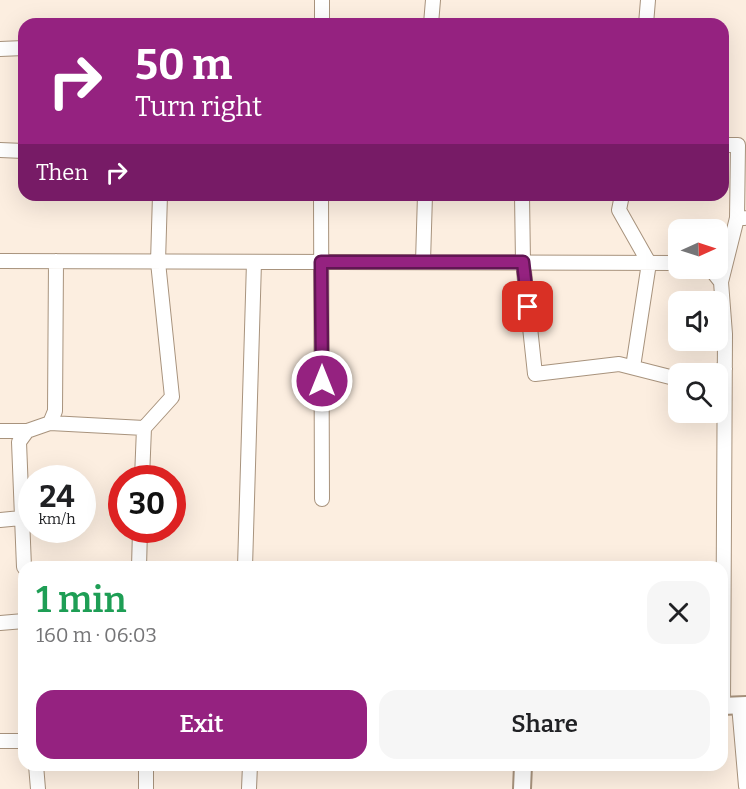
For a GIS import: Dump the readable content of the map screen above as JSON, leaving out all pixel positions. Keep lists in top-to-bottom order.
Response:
{
  "north": "right",
  "page": {
    "turn": ["50 m", "Turn right"],
    "then": "Then",
    "speed": "24 km/h",
    "limit": "30",
    "heading": ["1 min", "160 m · 06:03"],
    "buttons": ["Exit", "Share"]
  }
}
